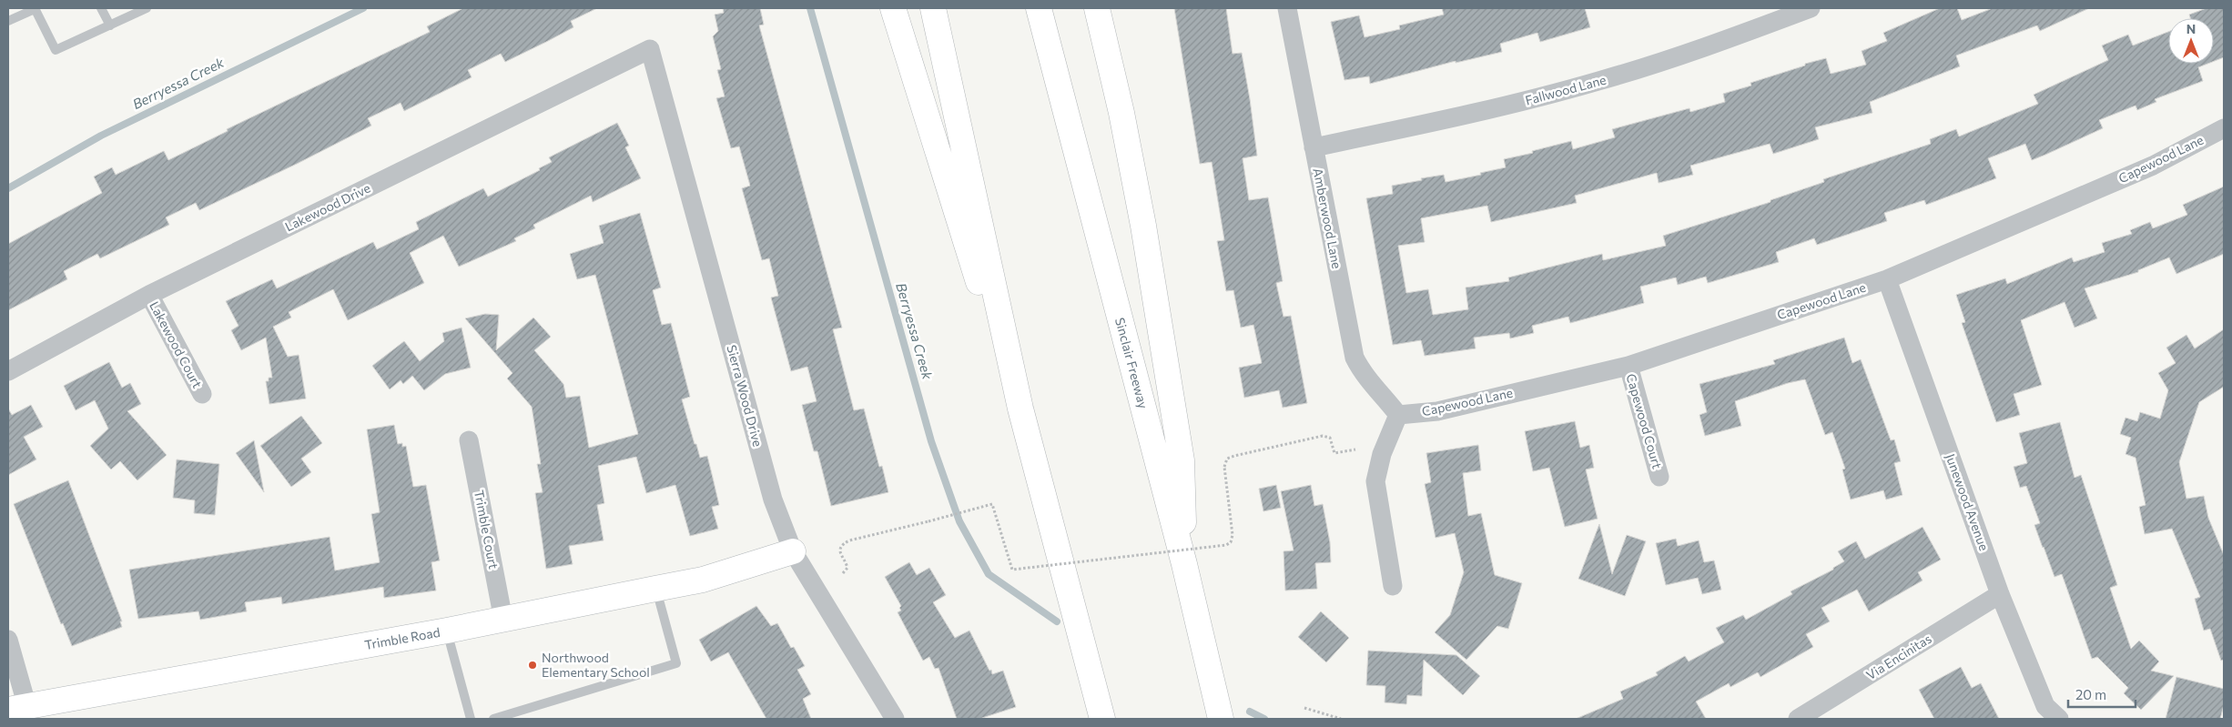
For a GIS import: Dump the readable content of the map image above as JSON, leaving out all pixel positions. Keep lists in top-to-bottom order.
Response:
{
  "streets": {
    "main road": ["Sinclair Freeway", "Trimble Road"],
    "street": [
      "Fallwood Lane",
      "Capewood Lane",
      "Lakewood Drive",
      "Amberwood Lane",
      "Lakewood Court",
      "Sierra Wood Drive",
      "Capewood Court",
      "Junewood Avenue",
      "Trimble Court",
      "Via Encinitas"
    ]
  },
  "crossings": [
    ["Fallwood Lane", "Amberwood Lane"],
    ["Capewood Lane", "Amberwood Lane"],
    ["Capewood Lane", "Capewood Court"],
    ["Capewood Lane", "Junewood Avenue"],
    ["Lakewood Drive", "Lakewood Court"],
    ["Lakewood Drive", "Sierra Wood Drive"],
    ["Sierra Wood Drive", "Trimble Road"],
    ["Junewood Avenue", "Via Encinitas"],
    ["Trimble Court", "Trimble Road"]
  ],
  "water": ["Berryessa Creek"],
  "places": ["Northwood Elementary School"],
  "scale_bar": "20 m",
  "north": "top"
}
